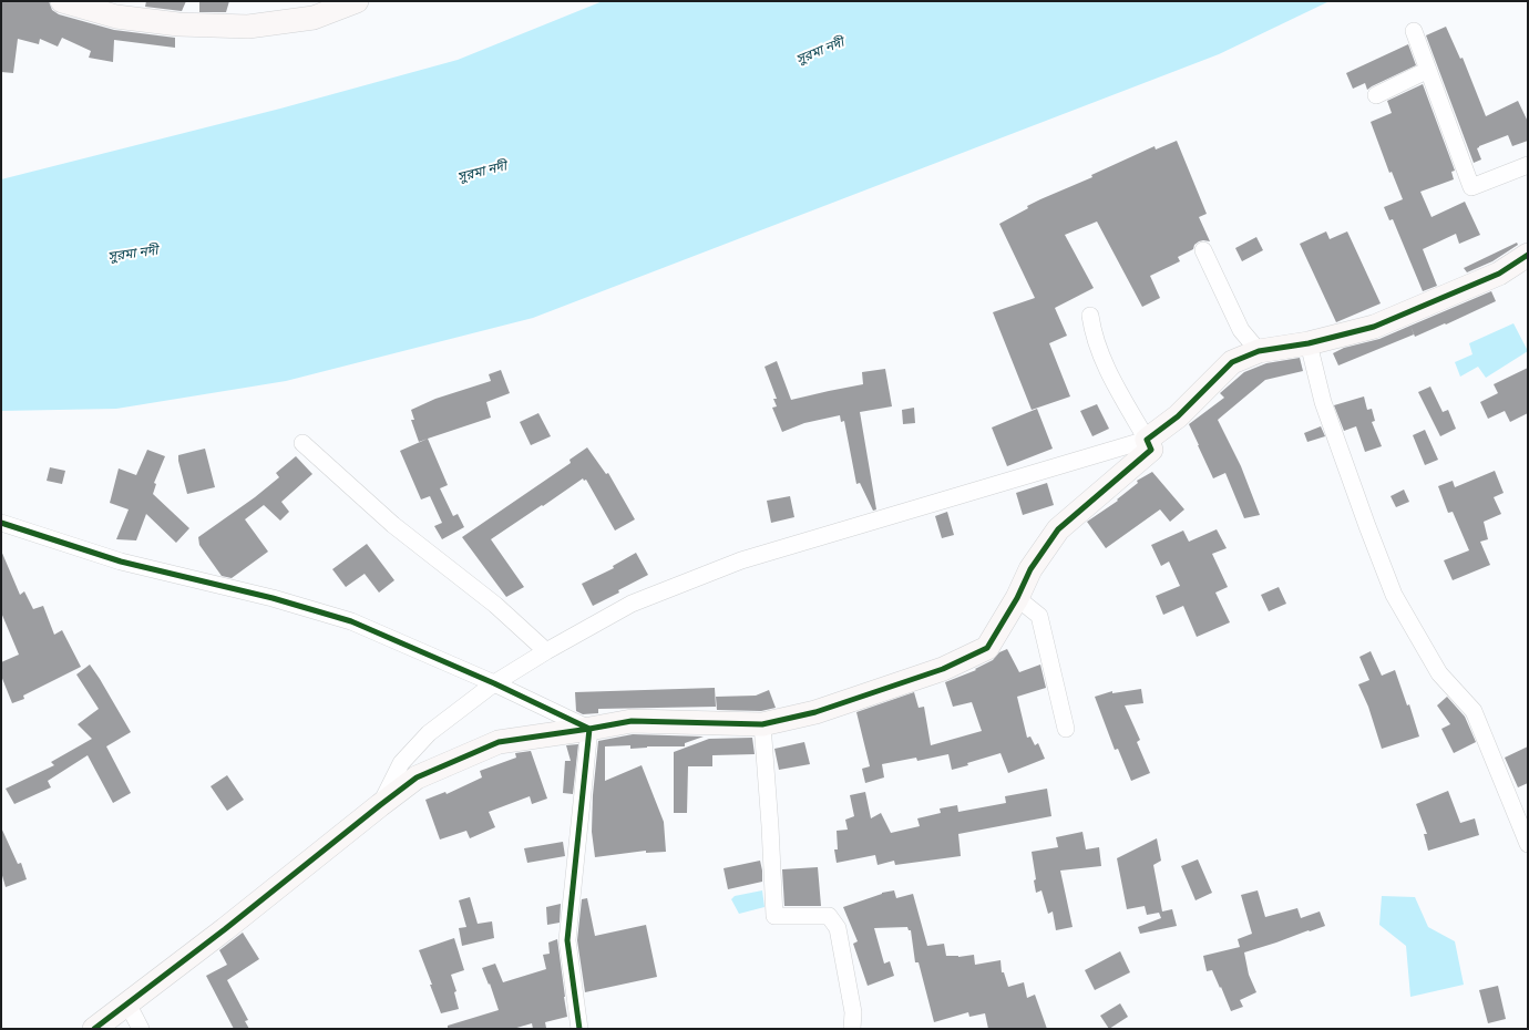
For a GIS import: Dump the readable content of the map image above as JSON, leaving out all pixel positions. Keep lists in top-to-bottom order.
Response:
{
  "water": ["সুরমা নদী"]
}
